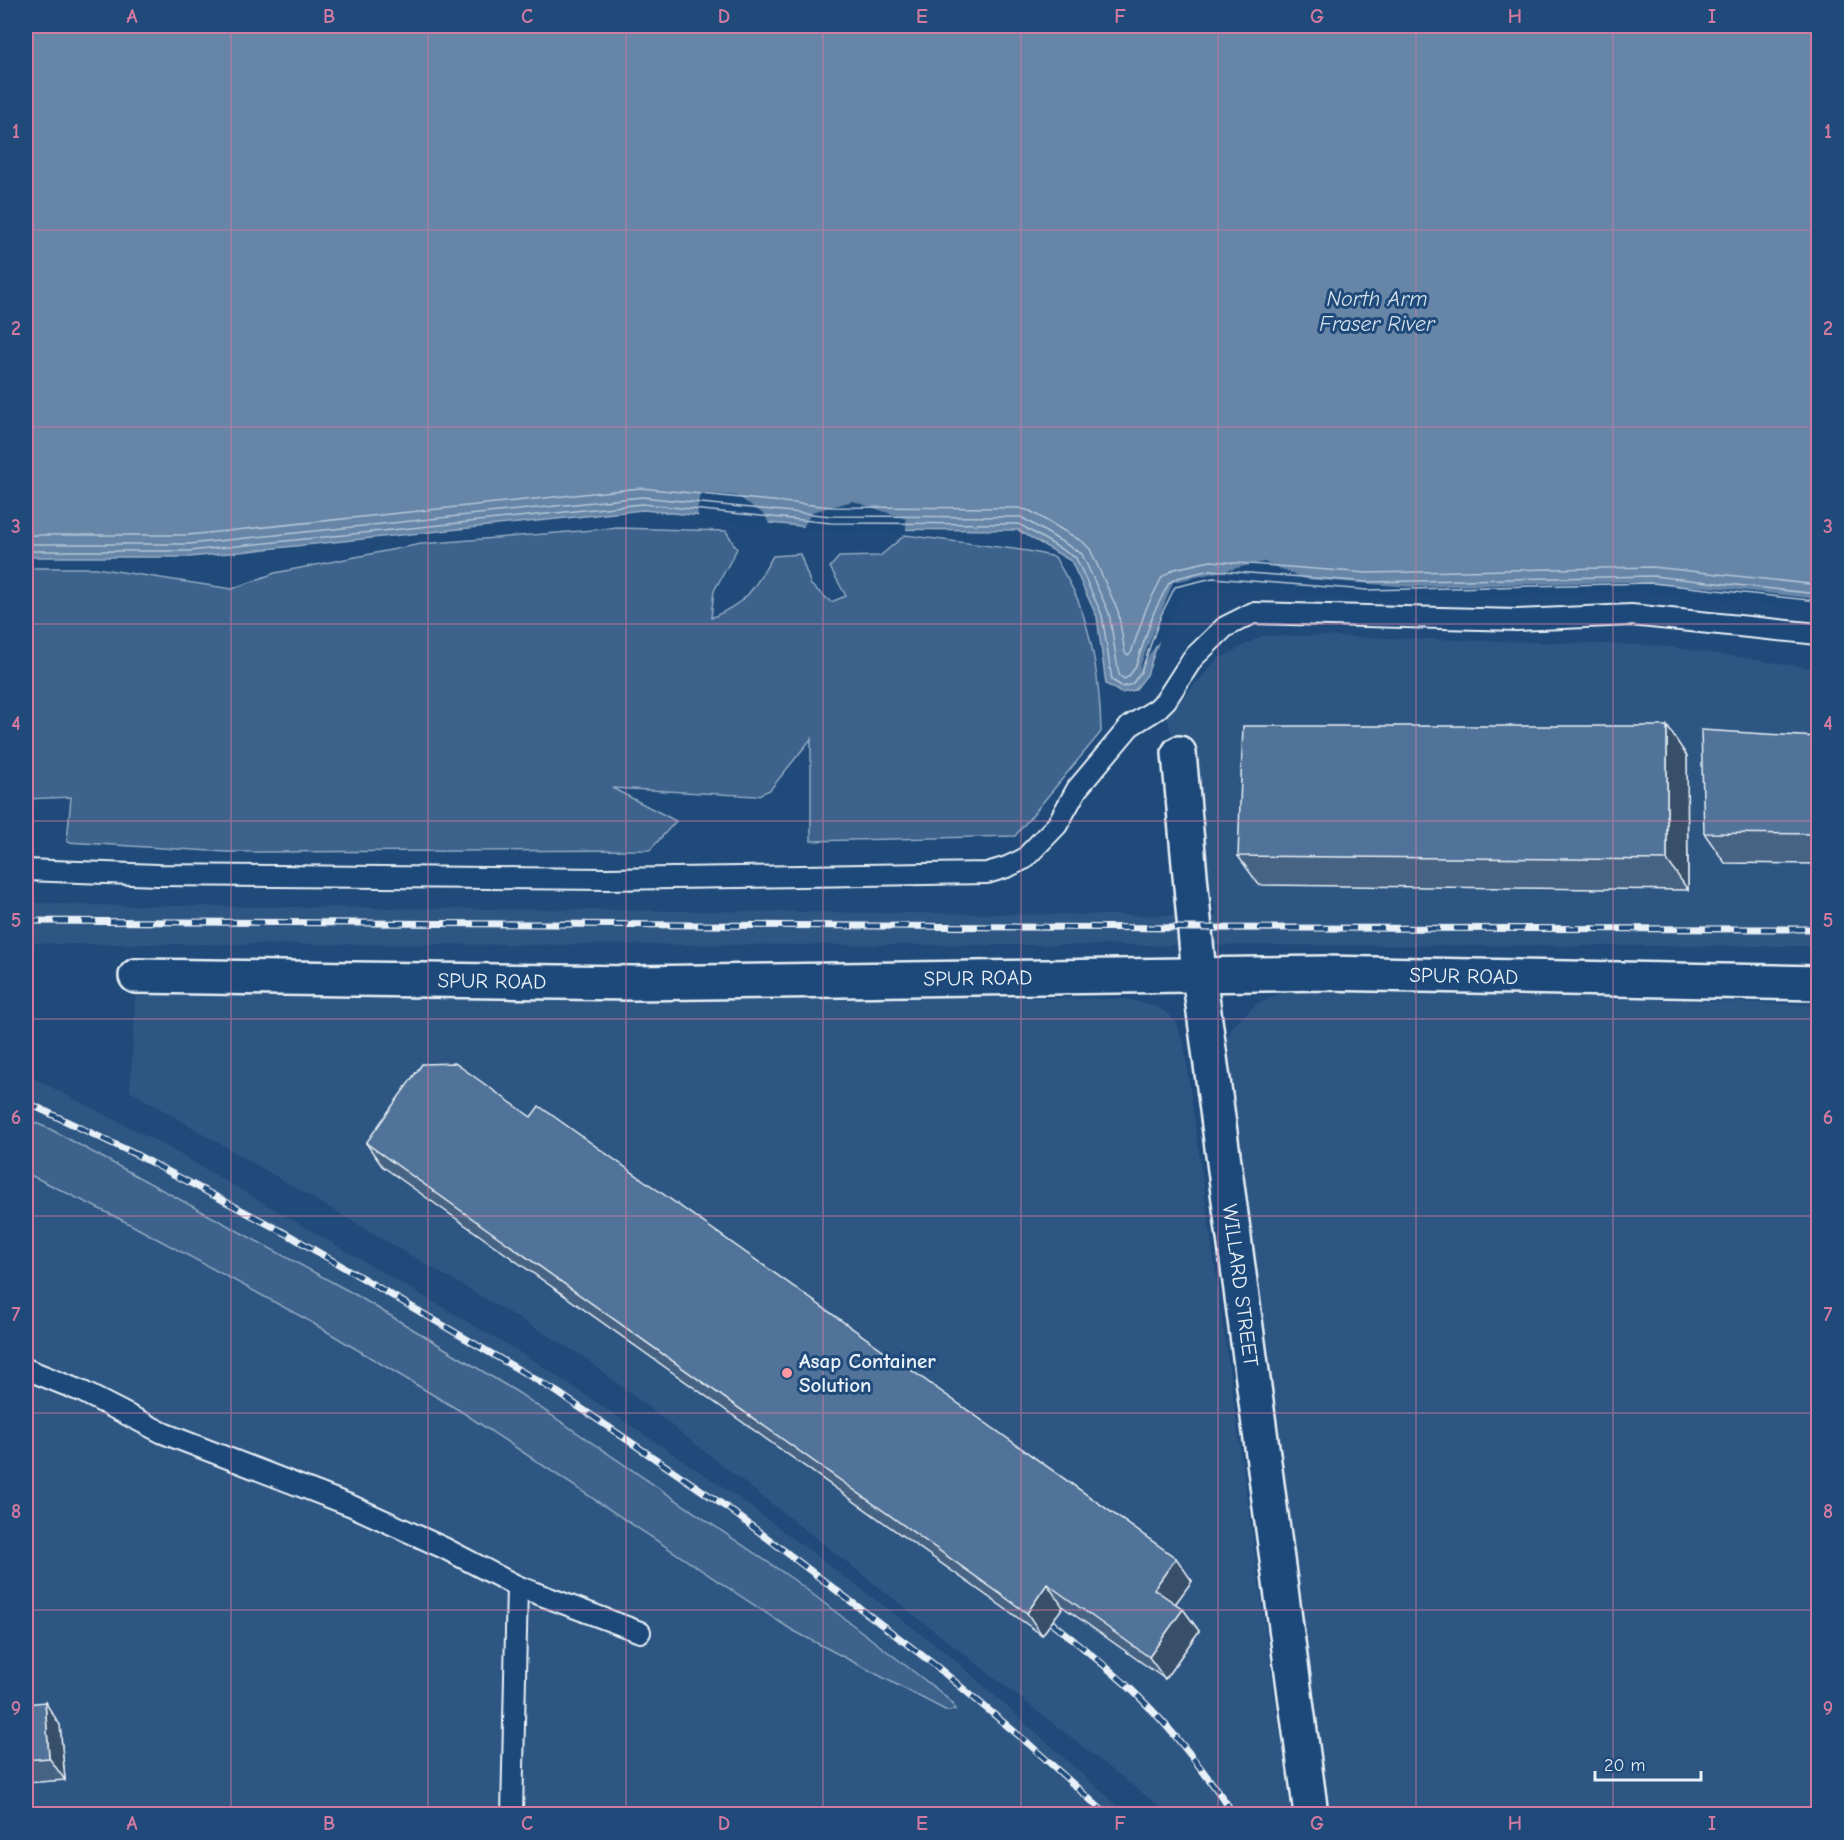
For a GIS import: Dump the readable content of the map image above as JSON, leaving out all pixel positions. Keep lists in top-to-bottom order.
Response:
{
  "streets": {
    "street": ["SPUR ROAD", "WILLARD STREET"]
  },
  "crossings": [
    ["SPUR ROAD", "WILLARD STREET"]
  ],
  "water": ["North Arm Fraser River"],
  "places": ["Asap Container Solution"],
  "scale_bar": "20 m",
  "grid": {
    "columns": [
      "A",
      "B",
      "C",
      "D",
      "E",
      "F",
      "G",
      "H",
      "I"
    ],
    "rows": [
      "1",
      "2",
      "3",
      "4",
      "5",
      "6",
      "7",
      "8",
      "9"
    ]
  }
}
